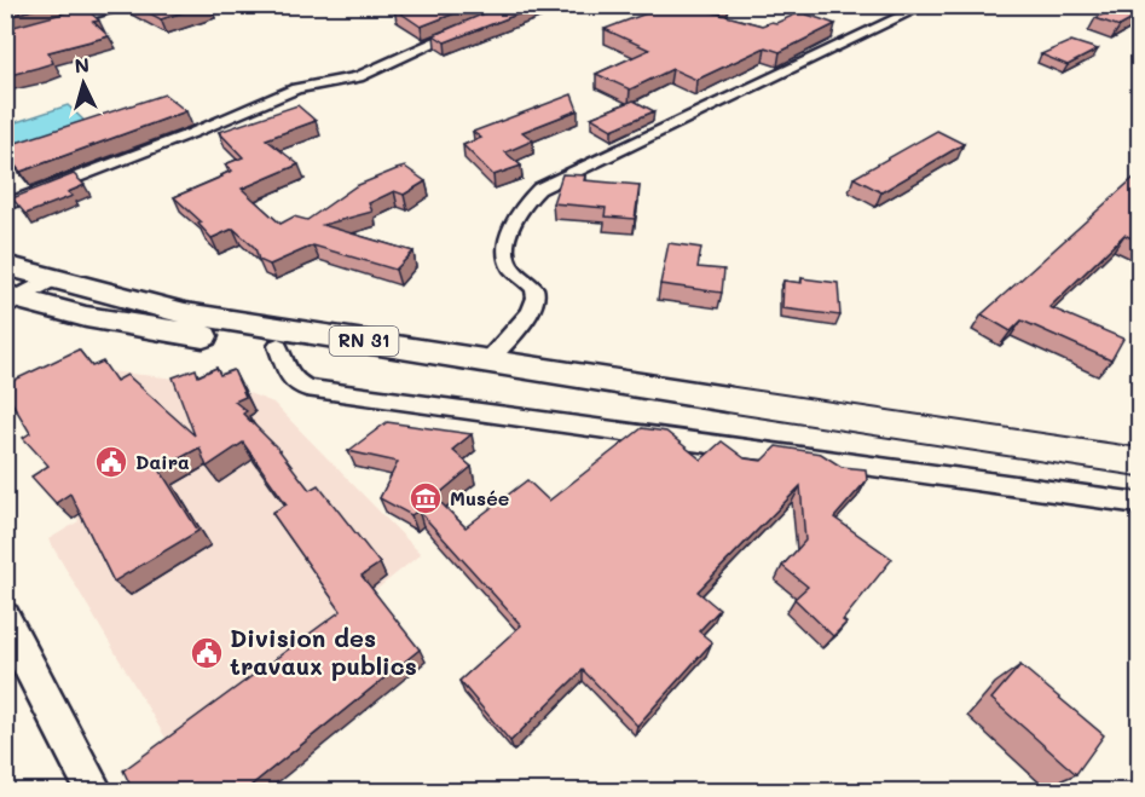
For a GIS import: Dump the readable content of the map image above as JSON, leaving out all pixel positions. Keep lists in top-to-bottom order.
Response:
{
  "streets": {
    "highway": ["RN 31"]
  },
  "places": {
    "public building": ["Daira", "Division des travaux publics"],
    "museum": ["Musée"]
  },
  "north": "top"
}
